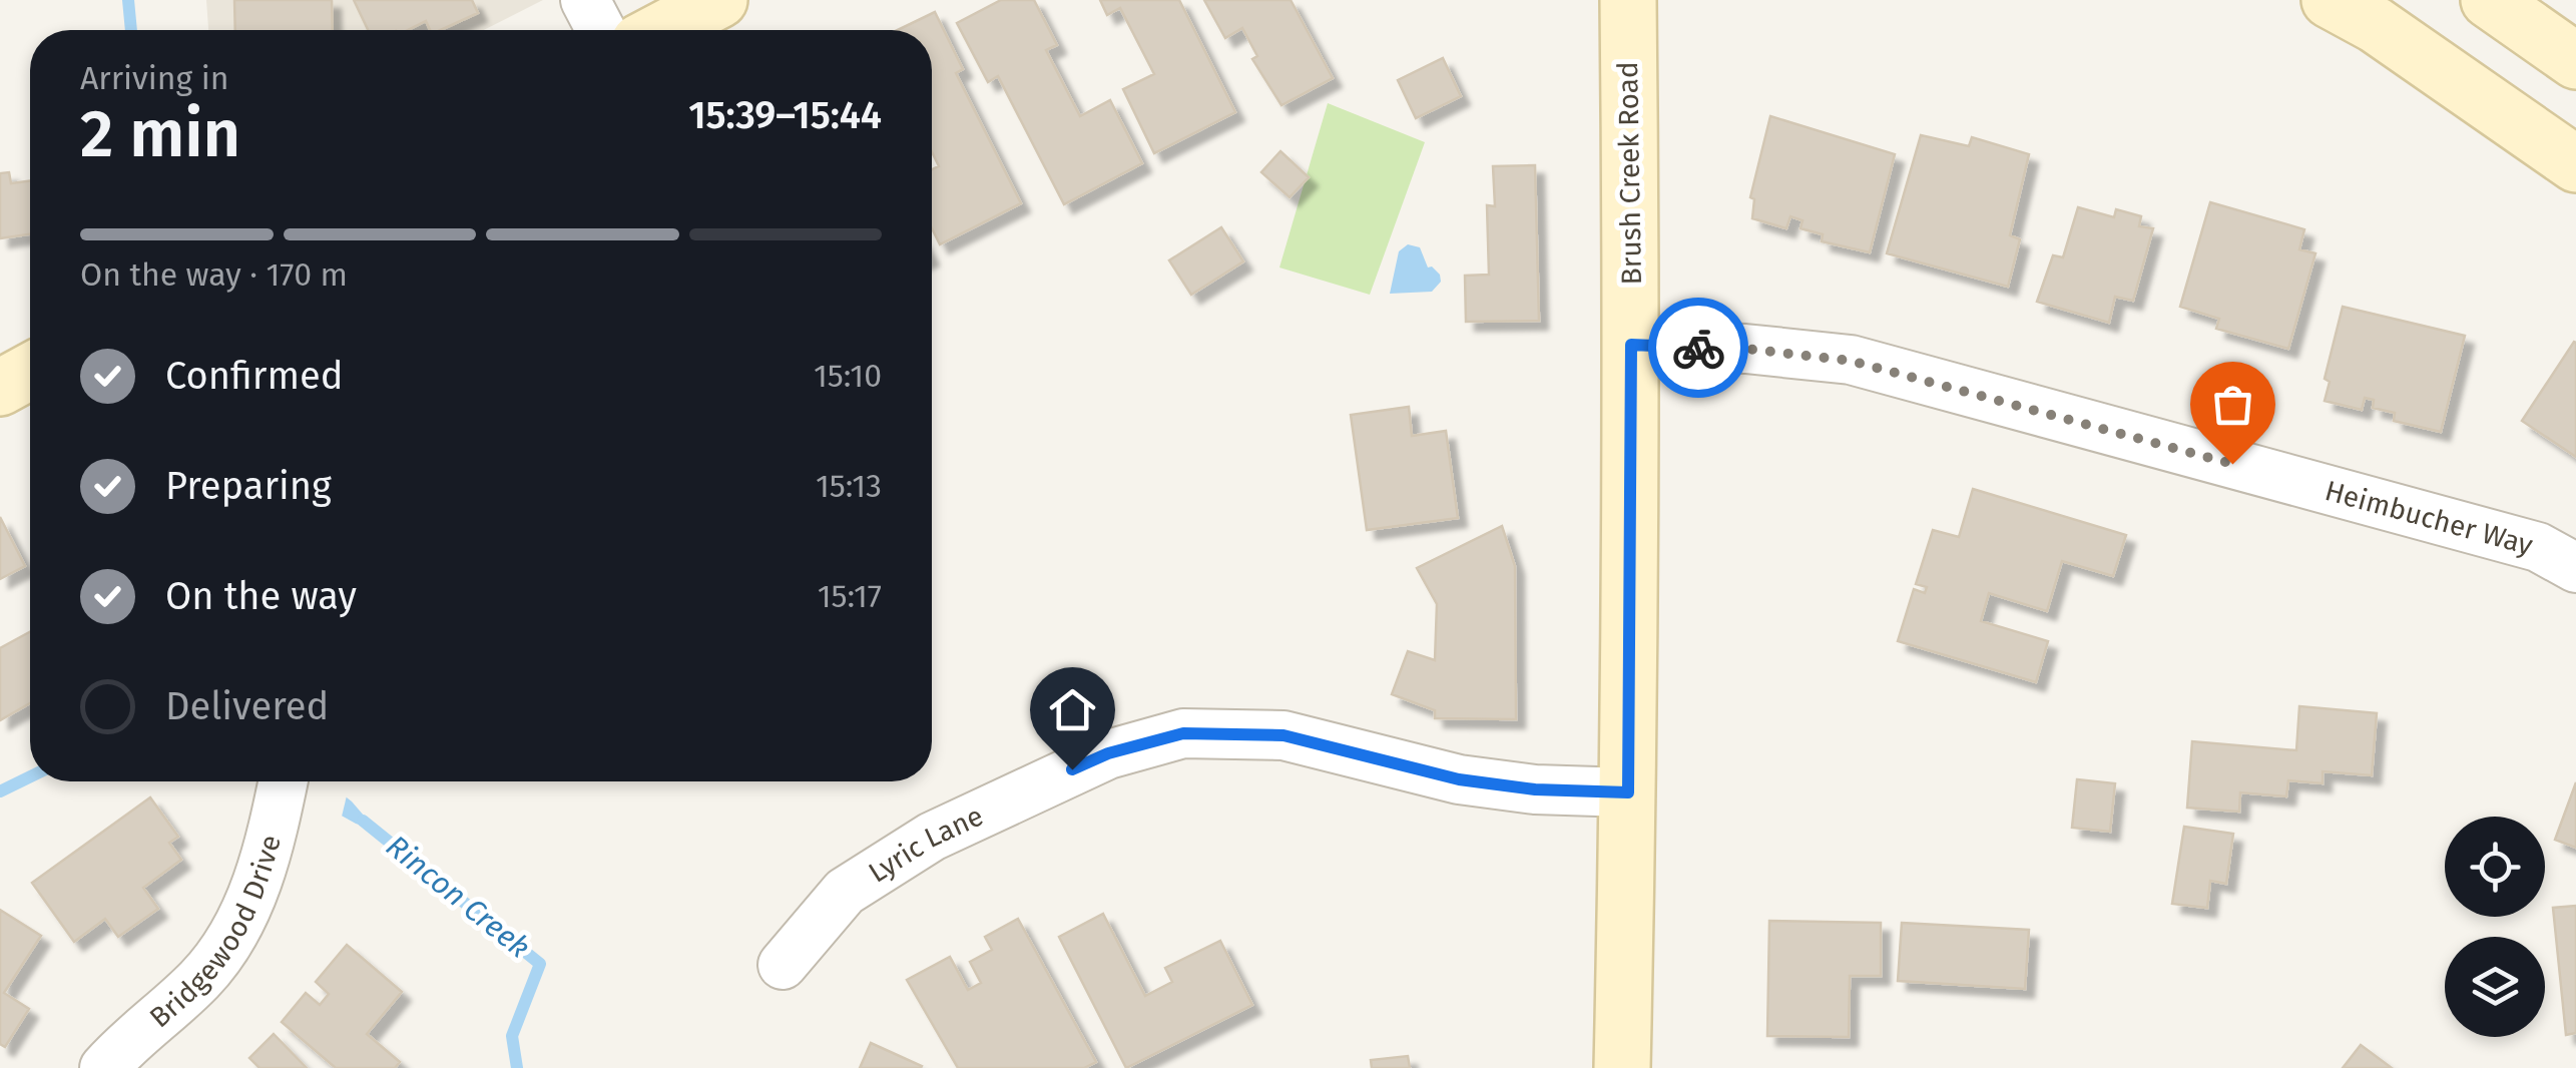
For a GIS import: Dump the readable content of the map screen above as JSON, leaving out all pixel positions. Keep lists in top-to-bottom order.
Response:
{
  "streets": {
    "street": [
      "Brush Creek Road",
      "Heimbucher Way",
      "Lyric Lane",
      "Bridgewood Drive"
    ]
  },
  "crossings": [
    ["Brush Creek Road", "Heimbucher Way"],
    ["Brush Creek Road", "Lyric Lane"]
  ],
  "water": ["Rincon Creek"],
  "page": {
    "heading": ["2 min", "Arriving in", "15:39–15:44"],
    "bar": "On the way · 170 m",
    "list": [
      ["Confirmed", "15:10"],
      ["Preparing", "15:13"],
      ["On the way", "15:17"],
      "Delivered"
    ]
  }
}
